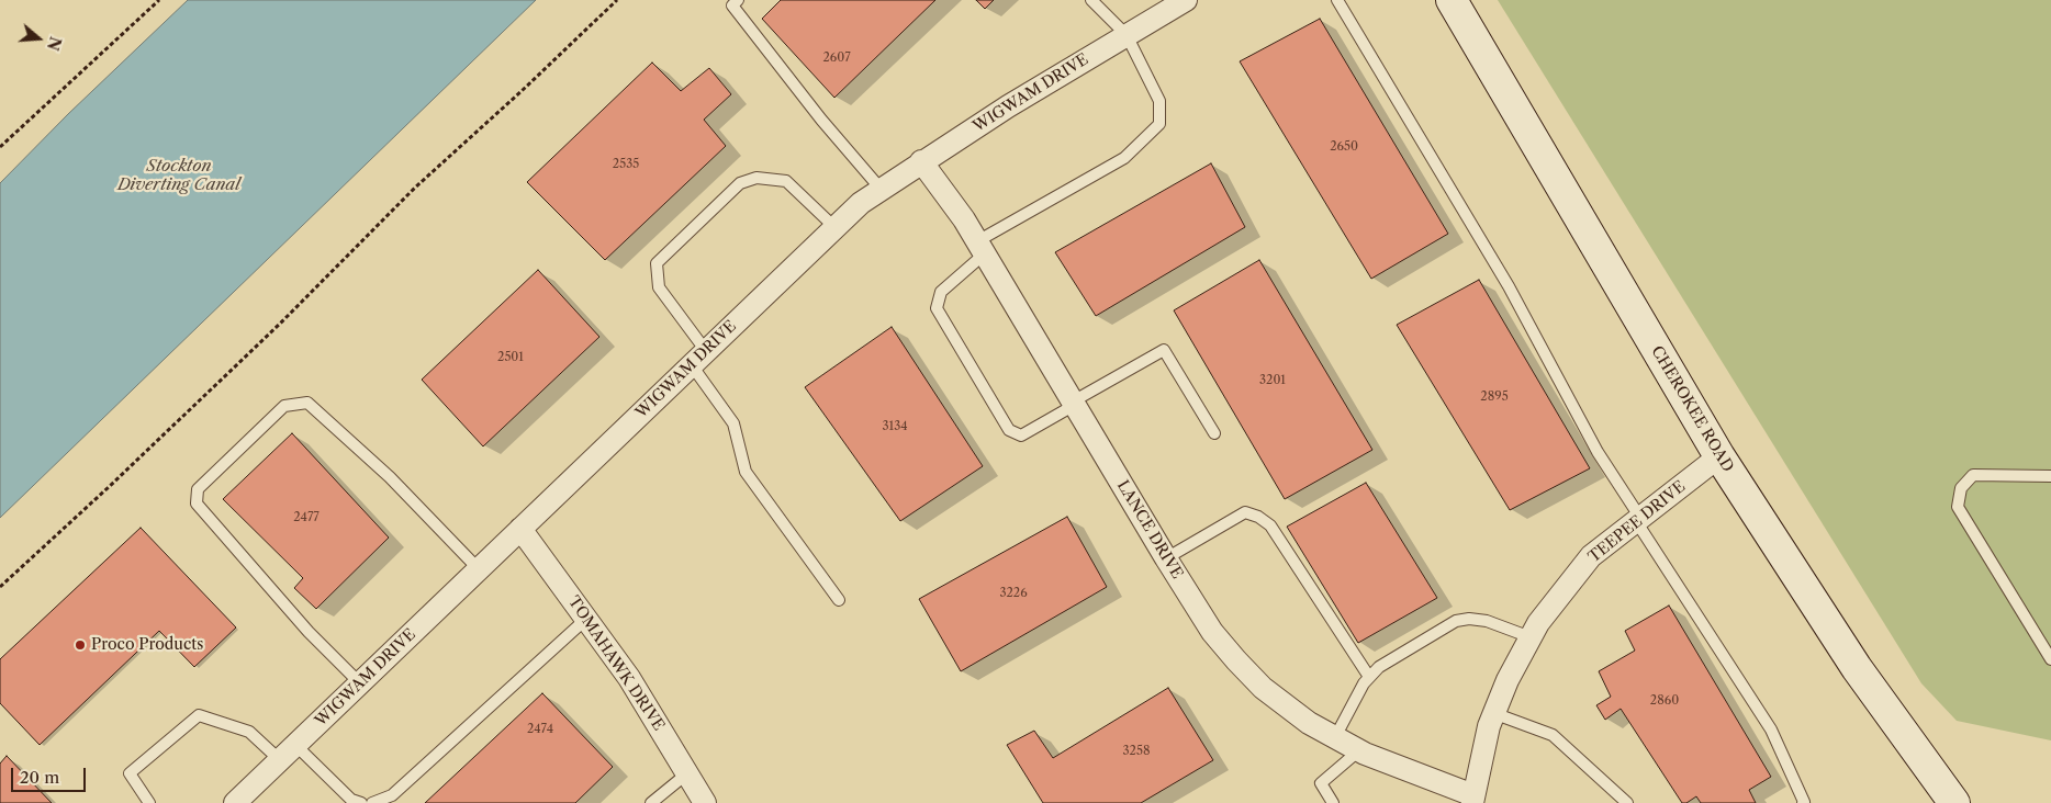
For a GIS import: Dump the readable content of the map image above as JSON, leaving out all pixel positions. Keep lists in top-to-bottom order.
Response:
{
  "streets": {
    "street": [
      "WIGWAM DRIVE",
      "CHEROKEE ROAD",
      "TEEPEE DRIVE",
      "LANCE DRIVE",
      "TOMAHAWK DRIVE"
    ]
  },
  "crossings": [
    ["WIGWAM DRIVE", "LANCE DRIVE"],
    ["WIGWAM DRIVE", "TOMAHAWK DRIVE"],
    ["CHEROKEE ROAD", "TEEPEE DRIVE"],
    ["TEEPEE DRIVE", "LANCE DRIVE"]
  ],
  "water": ["Stockton Diverting Canal"],
  "places": ["Proco Products"],
  "house_numbers": [
    "2607",
    "2650",
    "2535",
    "2501",
    "3201",
    "2895",
    "3134",
    "2477",
    "3226",
    "2860",
    "2474",
    "3258"
  ],
  "scale_bar": "20 m",
  "north": "right"
}
